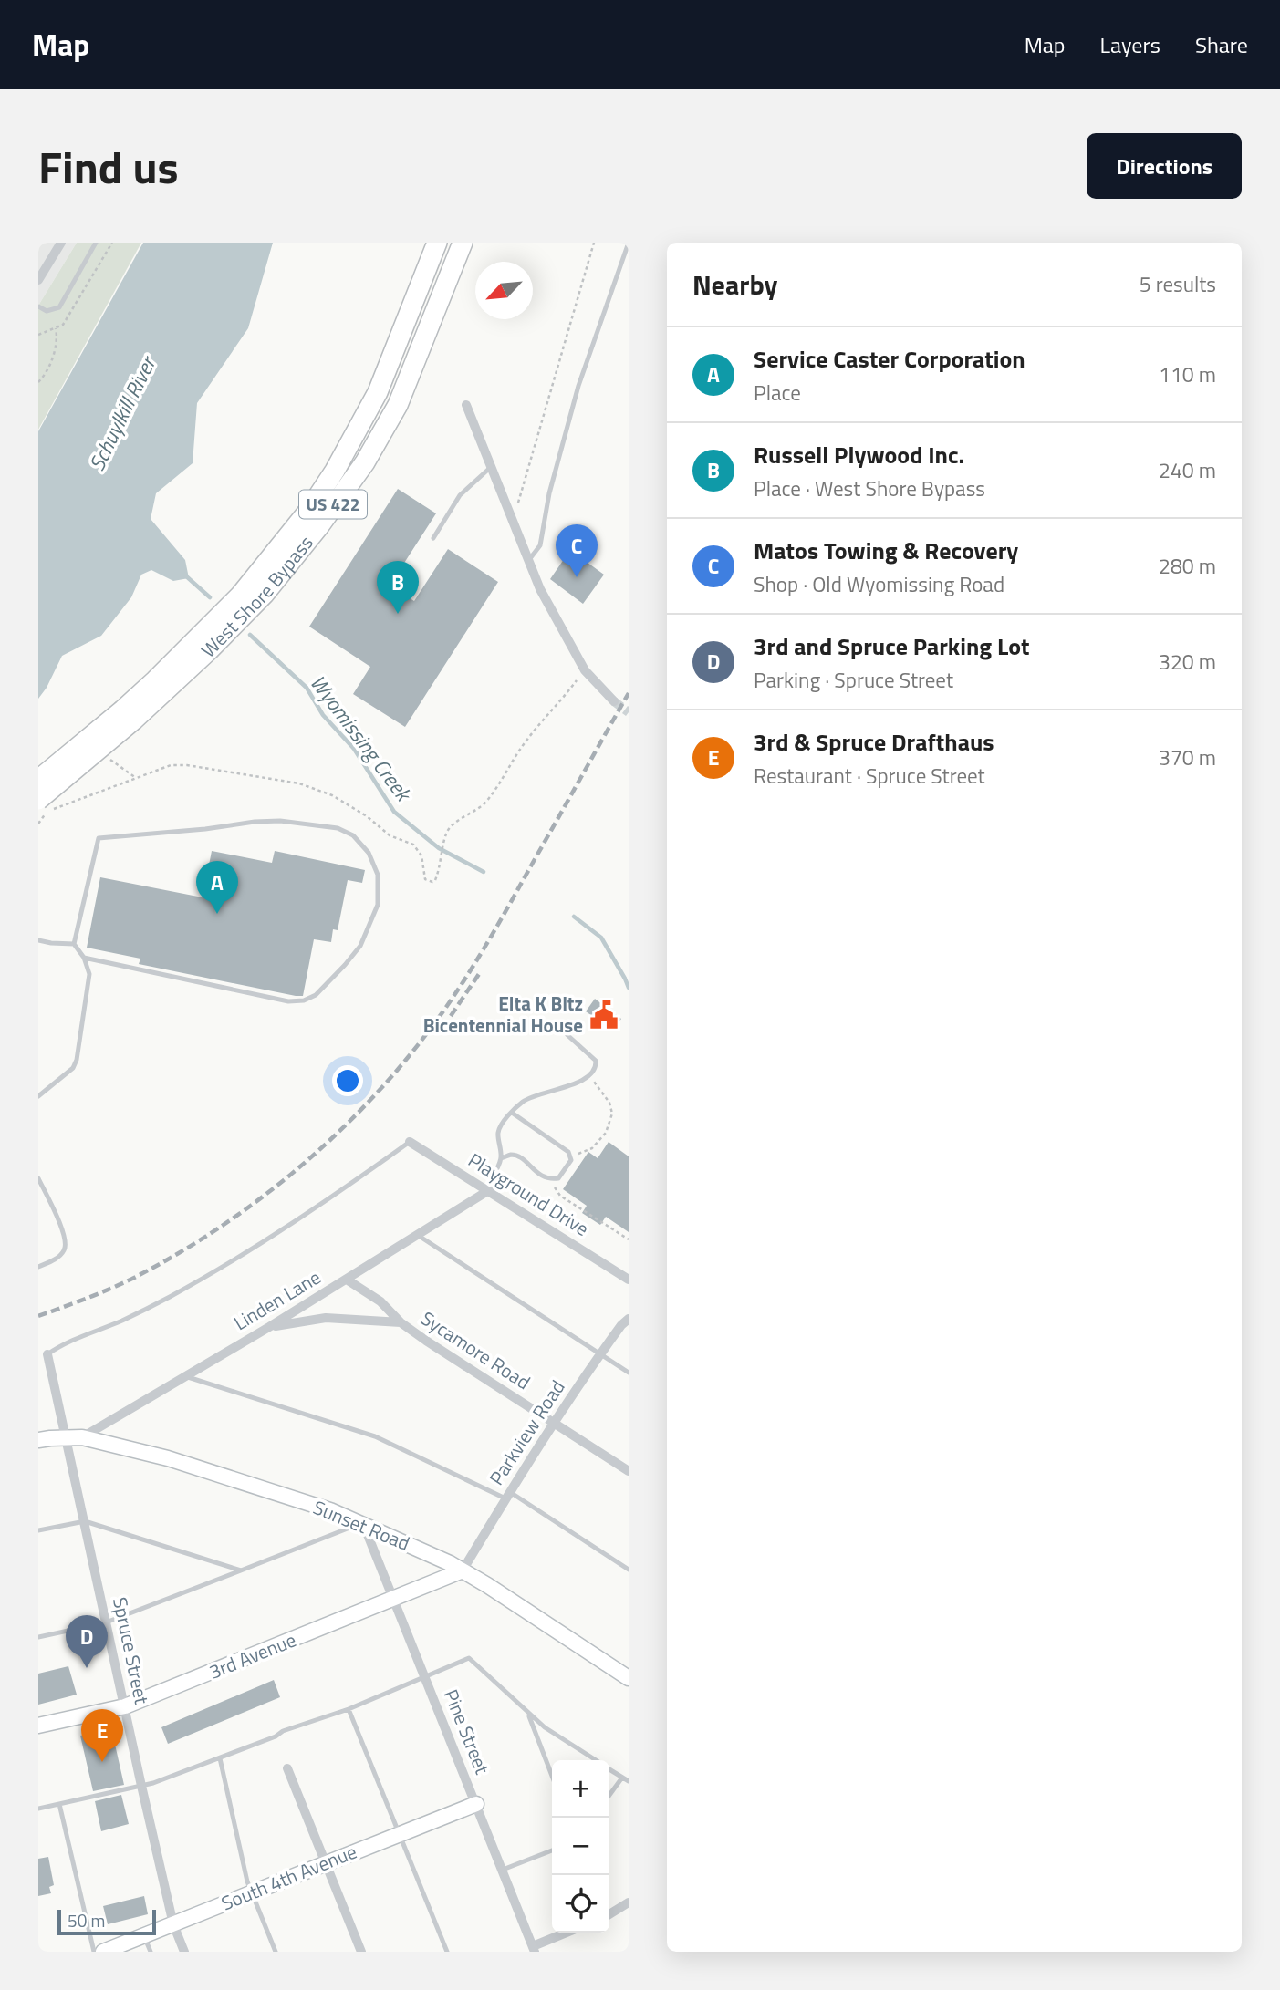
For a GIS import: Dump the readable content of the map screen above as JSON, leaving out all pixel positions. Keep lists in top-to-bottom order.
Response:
{
  "streets": {
    "highway": ["US 422", "West Shore Bypass"],
    "street": [
      "Playground Drive",
      "Linden Lane",
      "Sycamore Road",
      "Parkview Road",
      "Sunset Road",
      "Spruce Street",
      "3rd Avenue",
      "Pine Street",
      "South 4th Avenue"
    ]
  },
  "crossings": [
    ["Playground Drive", "Linden Lane"],
    ["Linden Lane", "Sycamore Road"],
    ["Linden Lane", "Sunset Road"],
    ["Sycamore Road", "Parkview Road"],
    ["Parkview Road", "Sunset Road"],
    ["Parkview Road", "3rd Avenue"],
    ["Sunset Road", "Spruce Street"],
    ["Sunset Road", "3rd Avenue"],
    ["Sunset Road", "Pine Street"],
    ["Spruce Street", "3rd Avenue"],
    ["Spruce Street", "South 4th Avenue"],
    ["3rd Avenue", "Pine Street"],
    ["Pine Street", "South 4th Avenue"]
  ],
  "water": ["Schuylkill River", "Wyomissing Creek"],
  "places": {
    "public building": ["Elta K Bitz Bicentennial House"]
  },
  "scale_bar": "50 m",
  "north": "bottom left",
  "page": {
    "header": "Map",
    "nav": ["Map", "Layers", "Share"],
    "title": "Find us",
    "buttons": "Directions",
    "heading": ["Nearby", "5 results"],
    "list": [
      {
        "mark": "A",
        "name": "Service Caster Corporation",
        "note": "Place",
        "value": "110 m"
      },
      {
        "mark": "B",
        "name": "Russell Plywood Inc.",
        "note": "Place · West Shore Bypass",
        "value": "240 m"
      },
      {
        "mark": "C",
        "name": "Matos Towing & Recovery",
        "note": "Shop · Old Wyomissing Road",
        "value": "280 m"
      },
      {
        "mark": "D",
        "name": "3rd and Spruce Parking Lot",
        "note": "Parking · Spruce Street",
        "value": "320 m"
      },
      {
        "mark": "E",
        "name": "3rd & Spruce Drafthaus",
        "note": "Restaurant · Spruce Street",
        "value": "370 m"
      }
    ],
    "pins": [
      "C",
      "B",
      "A",
      "D",
      "E"
    ],
    "map_buttons": ["+", "−"],
    "scale": "50 m"
  }
}
